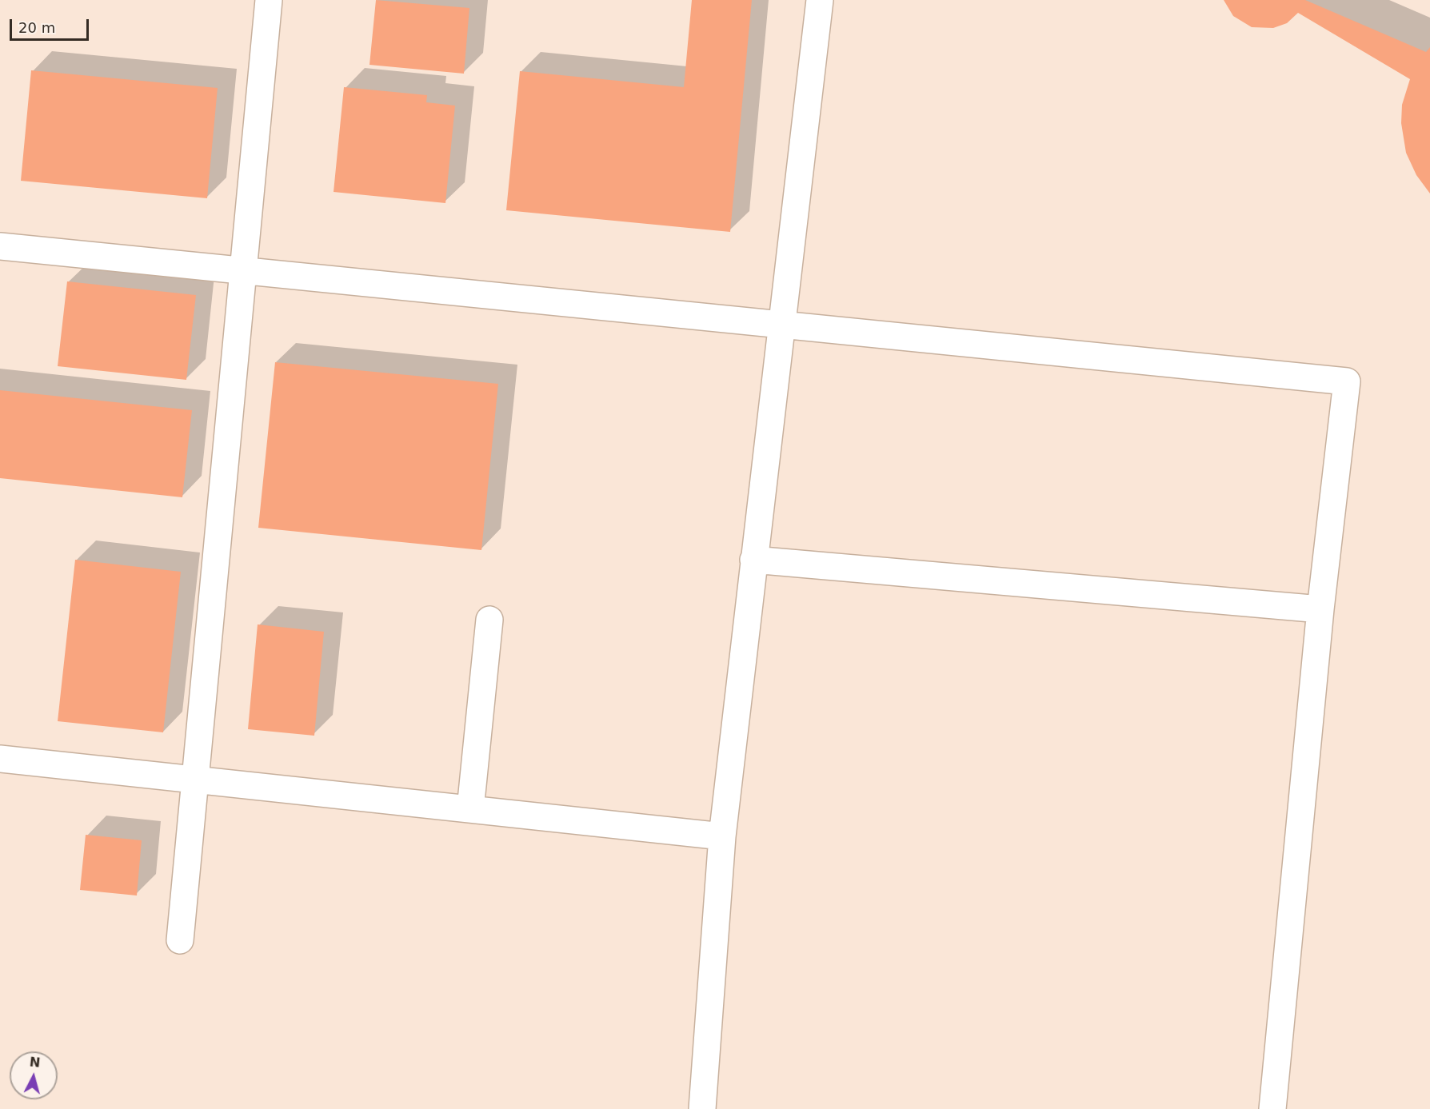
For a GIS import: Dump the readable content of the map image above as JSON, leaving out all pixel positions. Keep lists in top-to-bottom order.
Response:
{
  "scale_bar": "20 m",
  "north": "top"
}
